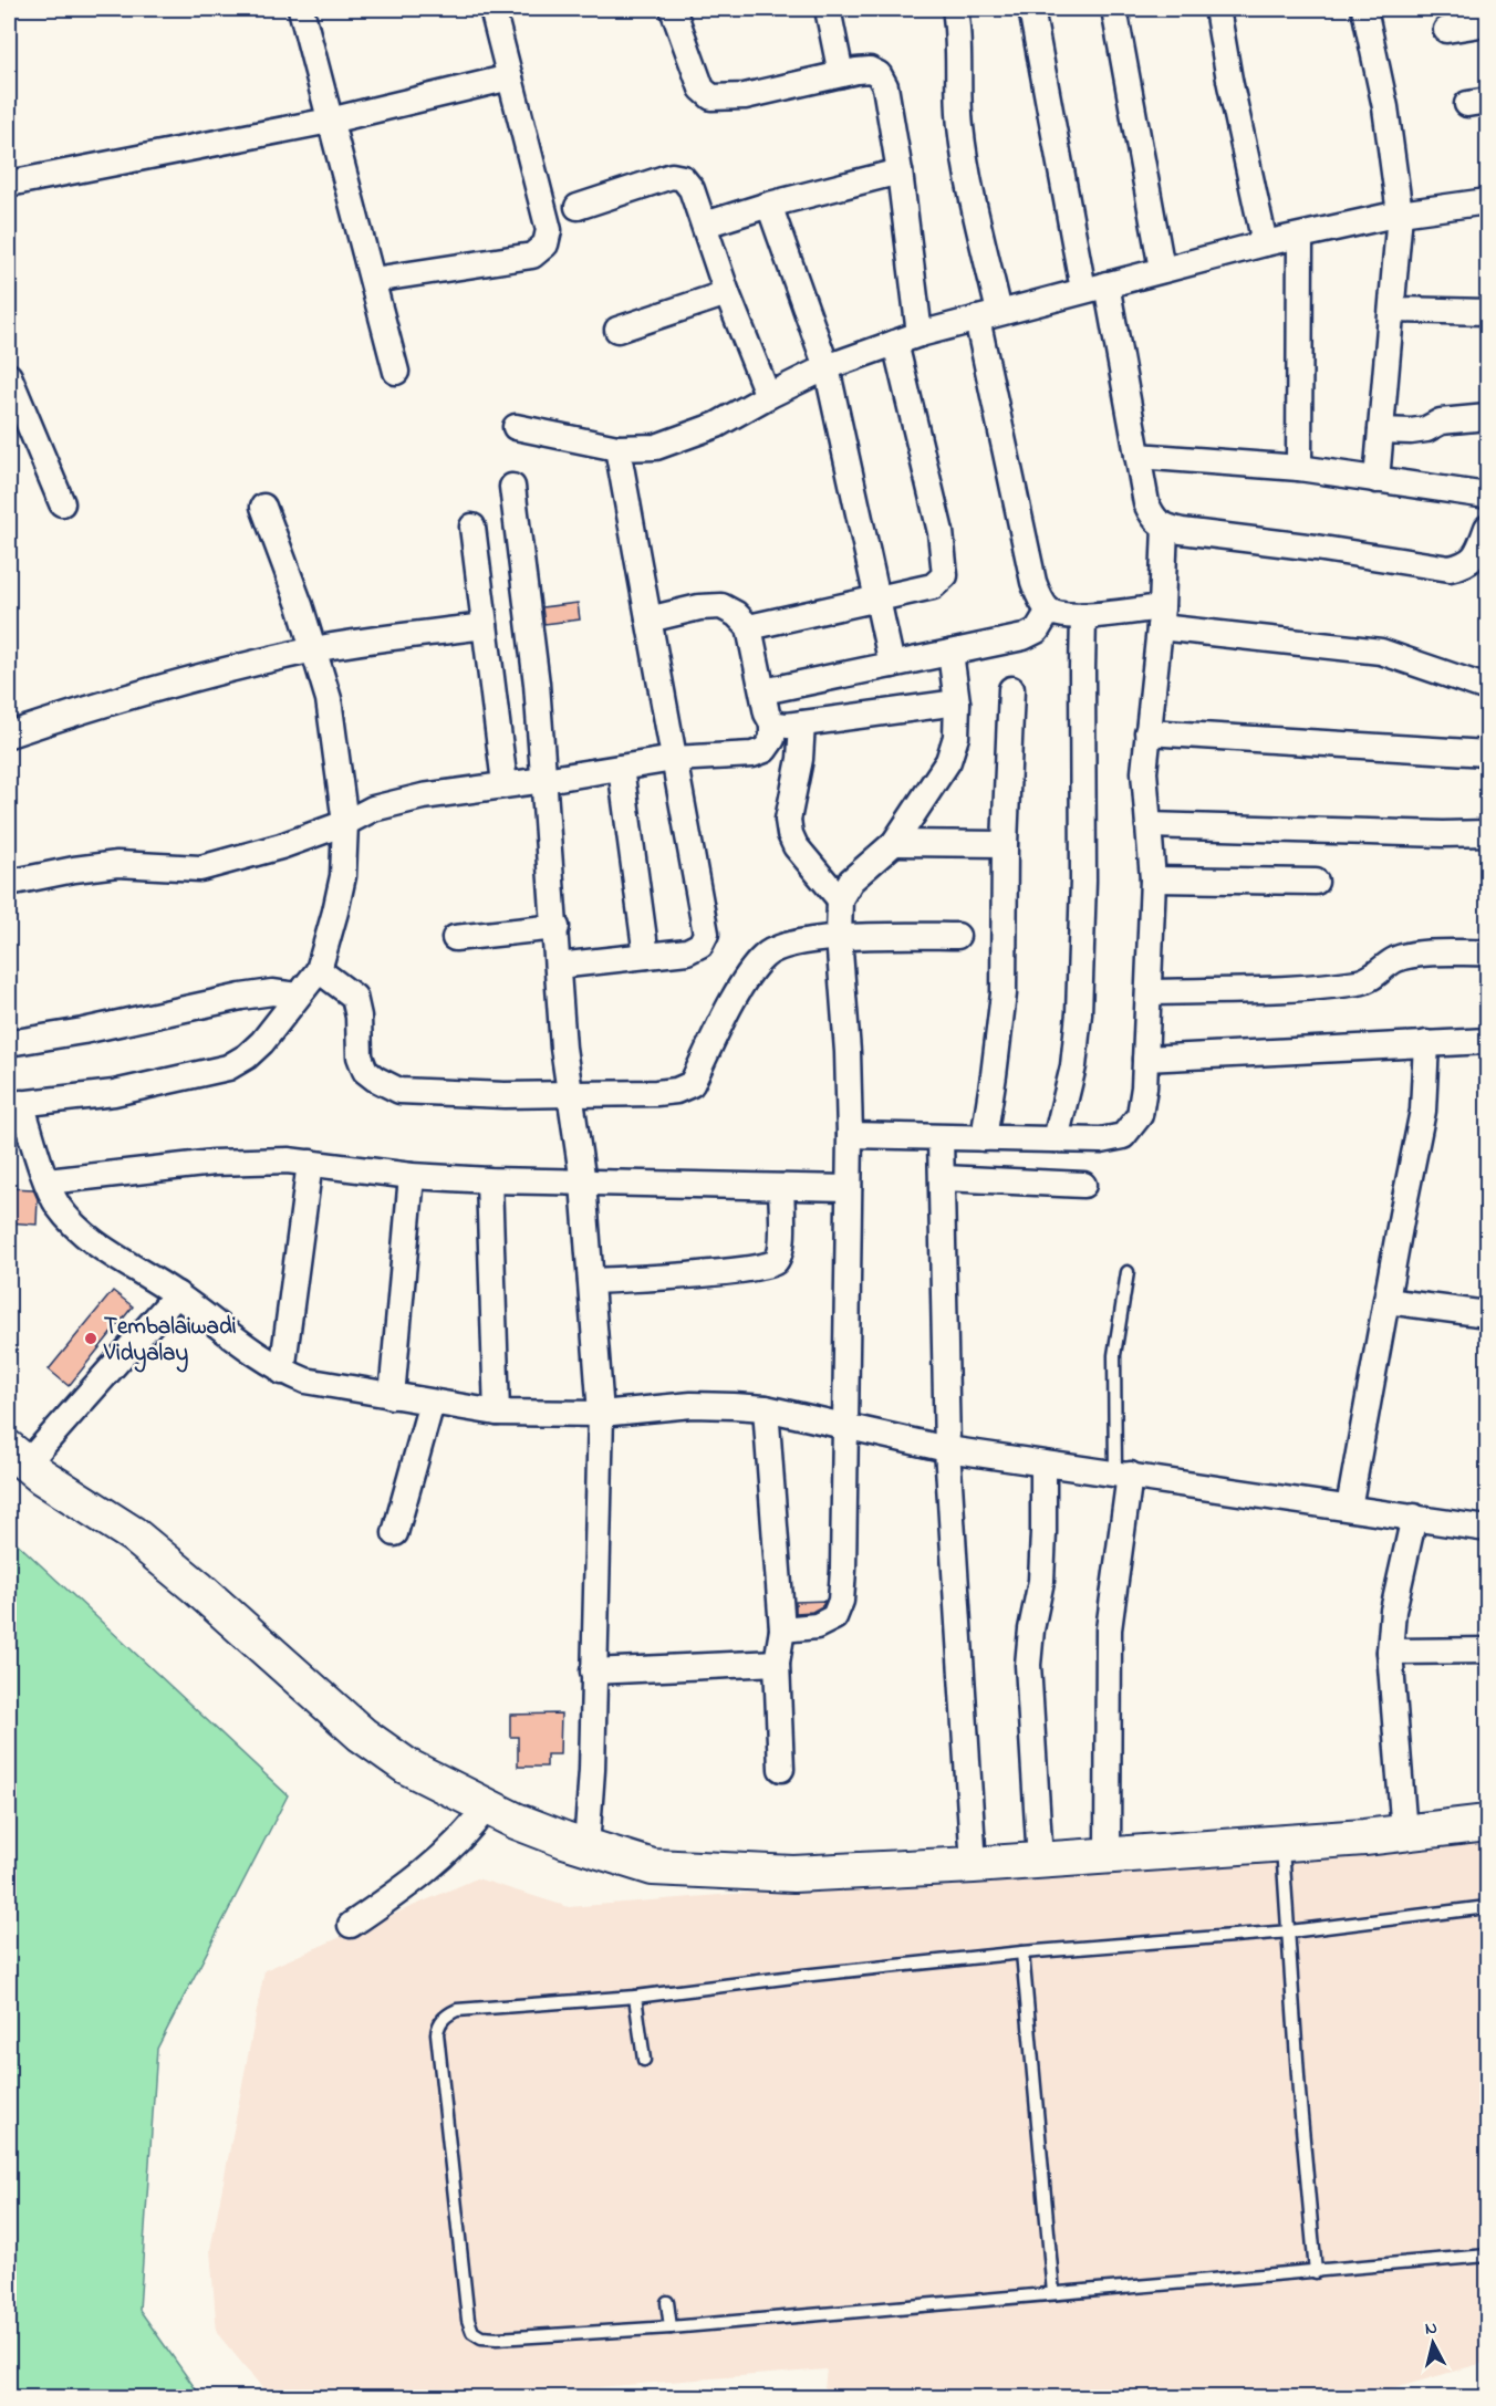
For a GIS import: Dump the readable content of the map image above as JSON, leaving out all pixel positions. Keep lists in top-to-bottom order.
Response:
{
  "places": ["Tembalaiwadi Vidyalay"],
  "north": "top"
}
